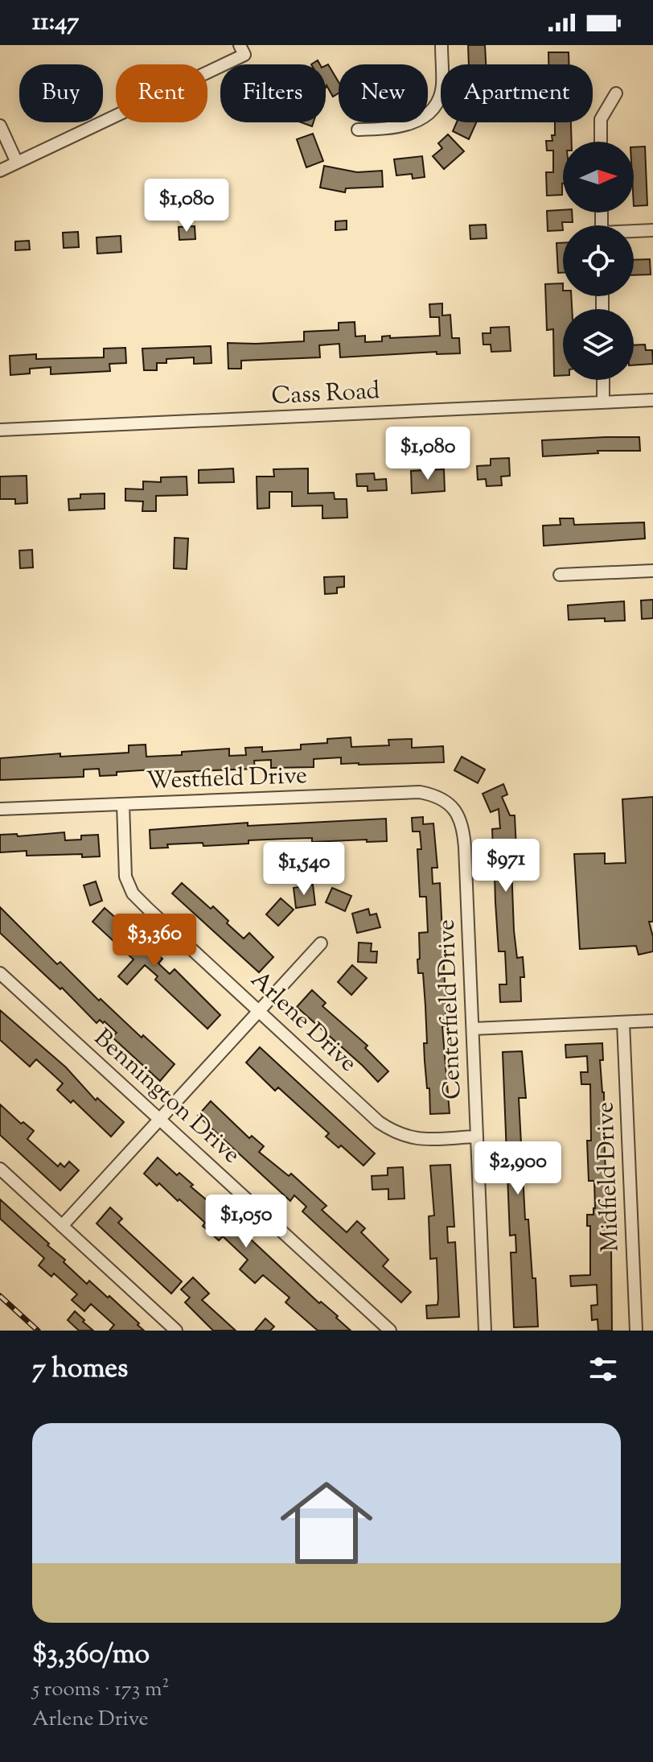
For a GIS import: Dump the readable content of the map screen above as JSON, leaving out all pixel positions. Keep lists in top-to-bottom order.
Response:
{
  "streets": {
    "street": [
      "Cass Road",
      "Westfield Drive",
      "Centerfield Drive",
      "Arlene Drive",
      "Bennington Drive",
      "Midfield Drive"
    ]
  },
  "crossings": [
    ["Westfield Drive", "Centerfield Drive"],
    ["Westfield Drive", "Arlene Drive"],
    ["Centerfield Drive", "Arlene Drive"]
  ],
  "north": "right",
  "page": {
    "status": "11:47",
    "chip": [
      "Buy",
      "Rent",
      "Filters",
      "New",
      "Apartment"
    ],
    "price": [
      "$1,080",
      "$1,080",
      "$971",
      "$1,540",
      "$3,360",
      "$2,900",
      "$1,050"
    ],
    "heading": "7 homes",
    "list": [
      {
        "name": "$3,360/mo",
        "note": "5 rooms · 173 m² · Arlene Drive"
      }
    ]
  }
}
